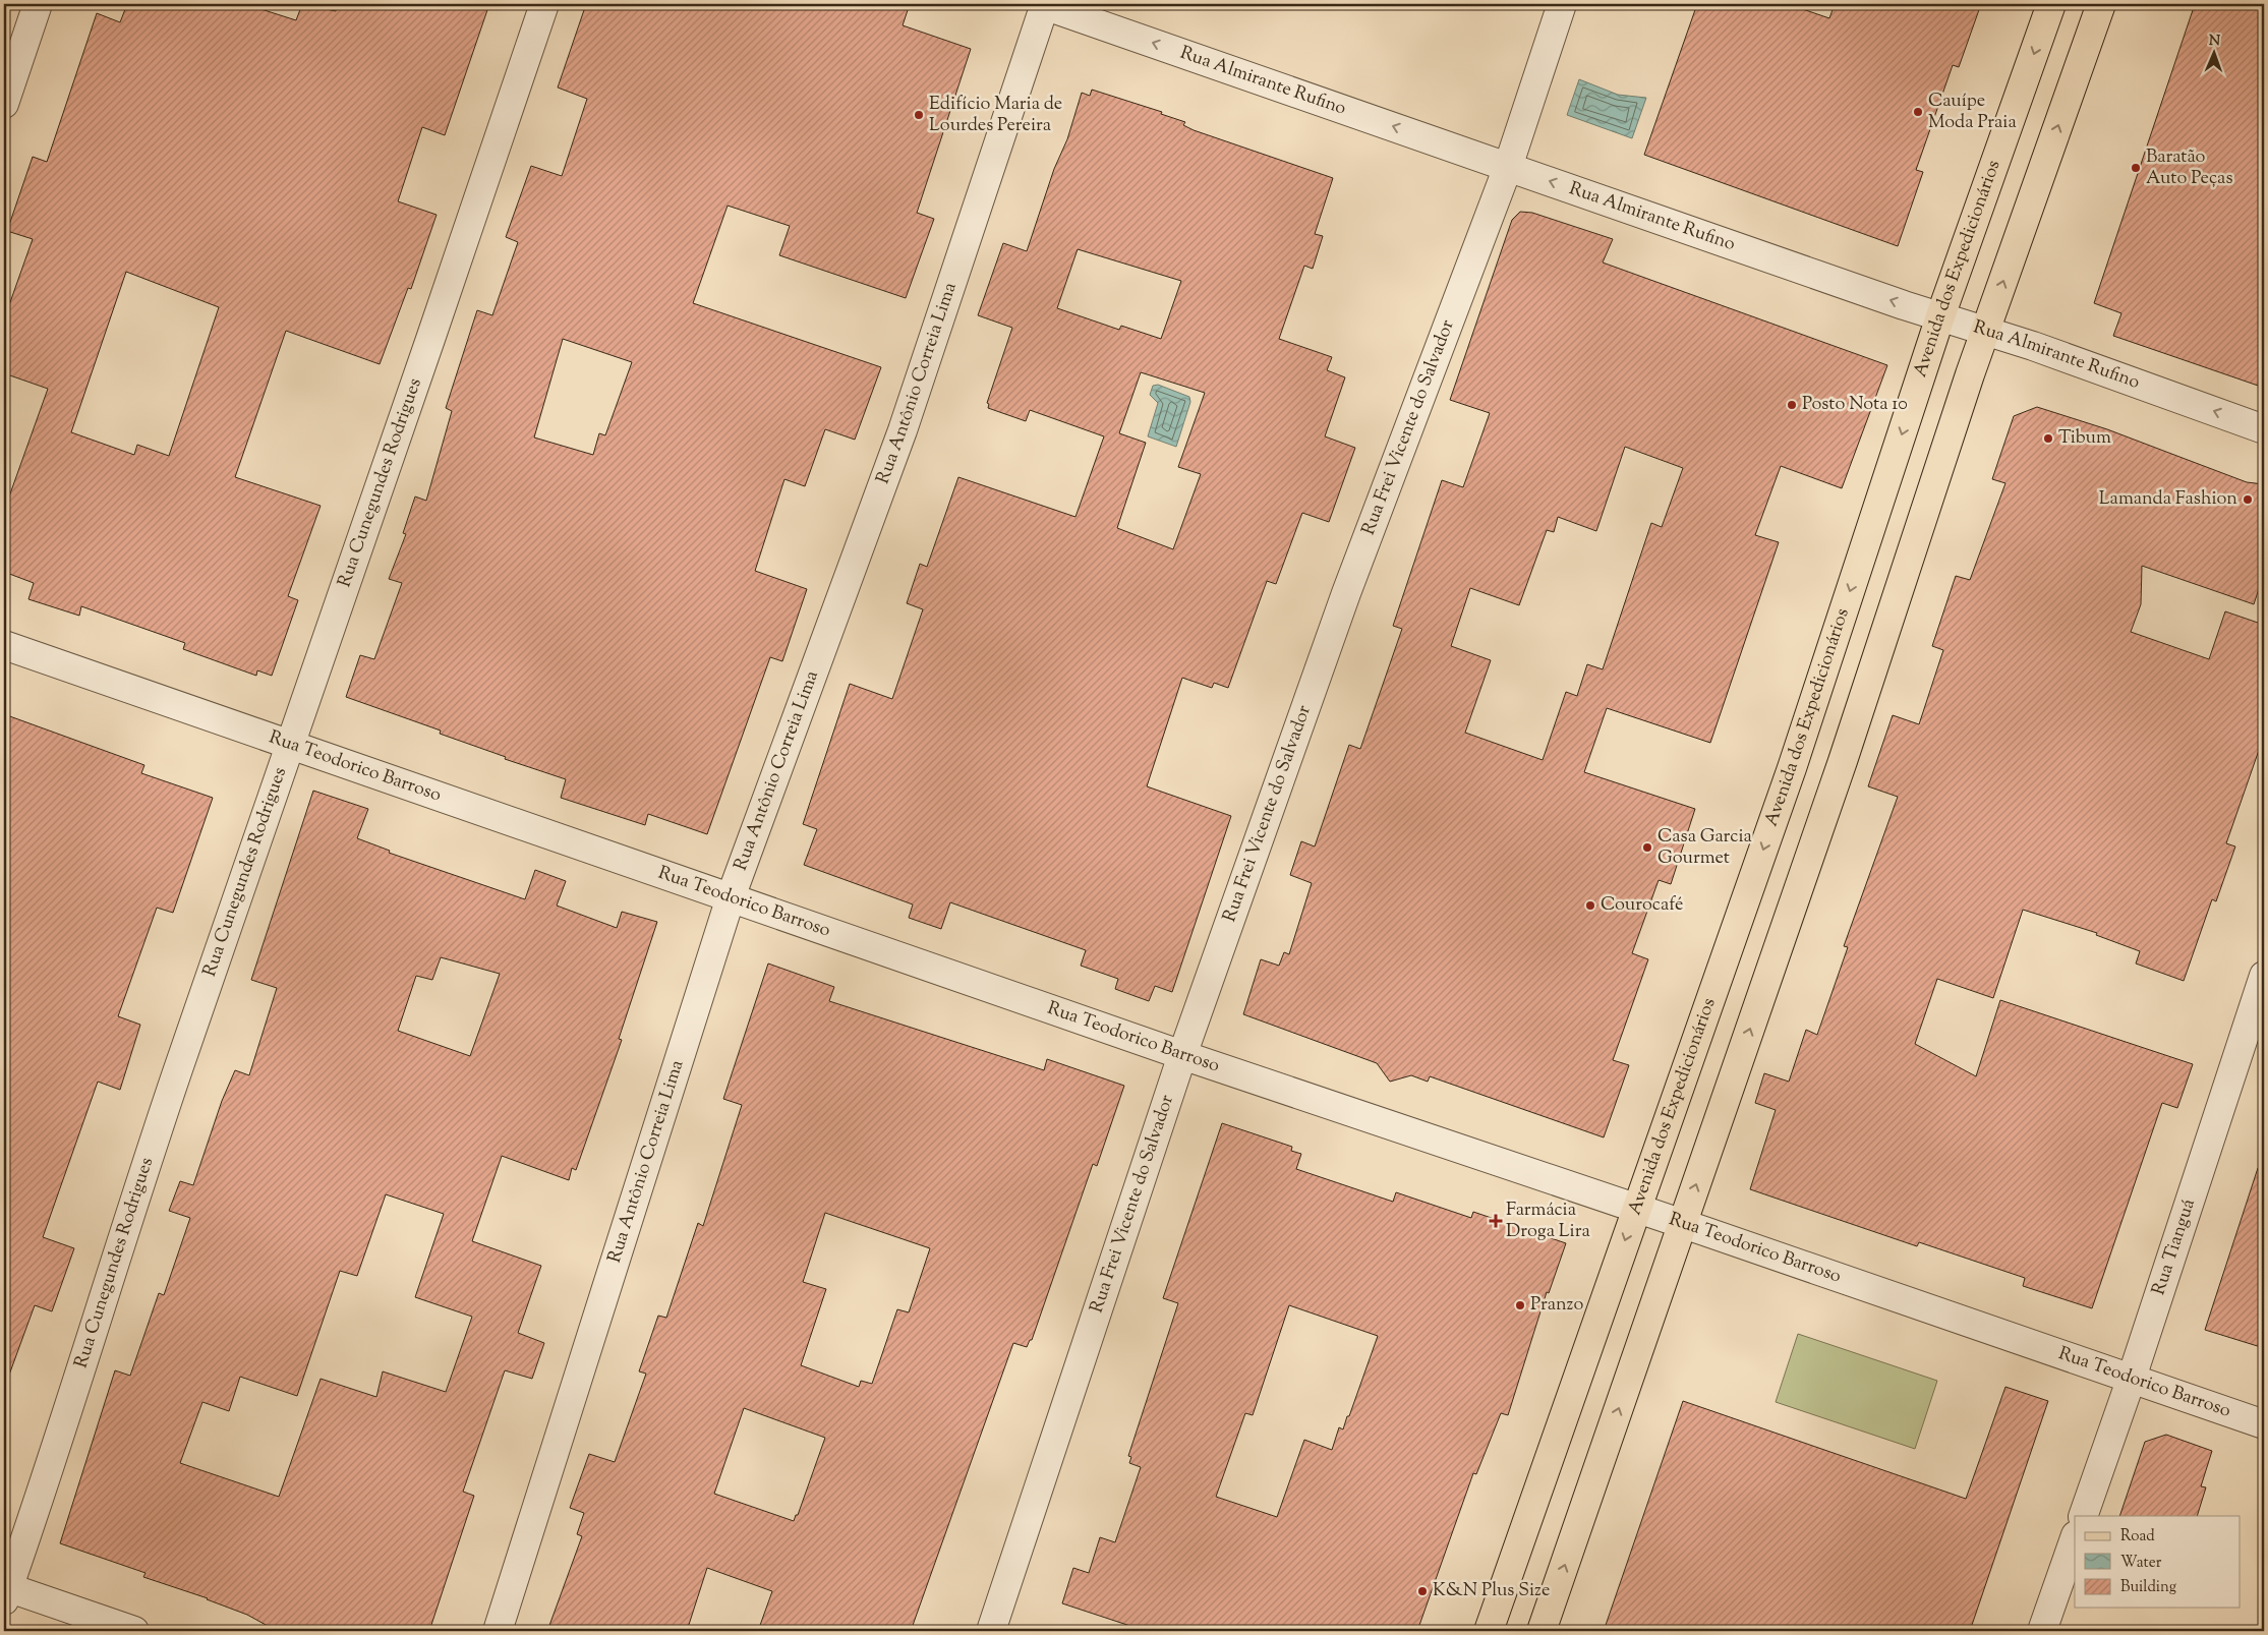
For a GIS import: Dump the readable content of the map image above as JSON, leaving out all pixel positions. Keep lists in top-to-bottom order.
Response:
{
  "streets": {
    "main road": ["Avenida dos Expedicionários"],
    "street": [
      "Rua Almirante Rufino",
      "Rua Antônio Correia Lima",
      "Rua Frei Vicente do Salvador",
      "Rua Cunegundes Rodrigues",
      "Rua Teodorico Barroso",
      "Rua Tianguá"
    ]
  },
  "crossings": [
    ["Rua Almirante Rufino", "Avenida dos Expedicionários"],
    ["Rua Almirante Rufino", "Rua Antônio Correia Lima"],
    ["Rua Almirante Rufino", "Rua Frei Vicente do Salvador"],
    ["Avenida dos Expedicionários", "Rua Teodorico Barroso"],
    ["Rua Antônio Correia Lima", "Rua Teodorico Barroso"],
    ["Rua Frei Vicente do Salvador", "Rua Teodorico Barroso"],
    ["Rua Cunegundes Rodrigues", "Rua Teodorico Barroso"],
    ["Rua Teodorico Barroso", "Rua Tianguá"]
  ],
  "one_way": ["Rua Almirante Rufino"],
  "places": {
    "other": [
      "Cauípe Moda Praia",
      "Edifício Maria de Lourdes Pereira",
      "Baratão Auto Peças",
      "Posto Nota 10",
      "Tibum",
      "Lamanda Fashion",
      "Casa Garcia Gourmet",
      "Courocafé",
      "Pranzo",
      "K&N Plus Size"
    ],
    "health": ["Farmácia Droga Lira"]
  },
  "legend": ["Road", "Water", "Building"],
  "north": "top"
}
